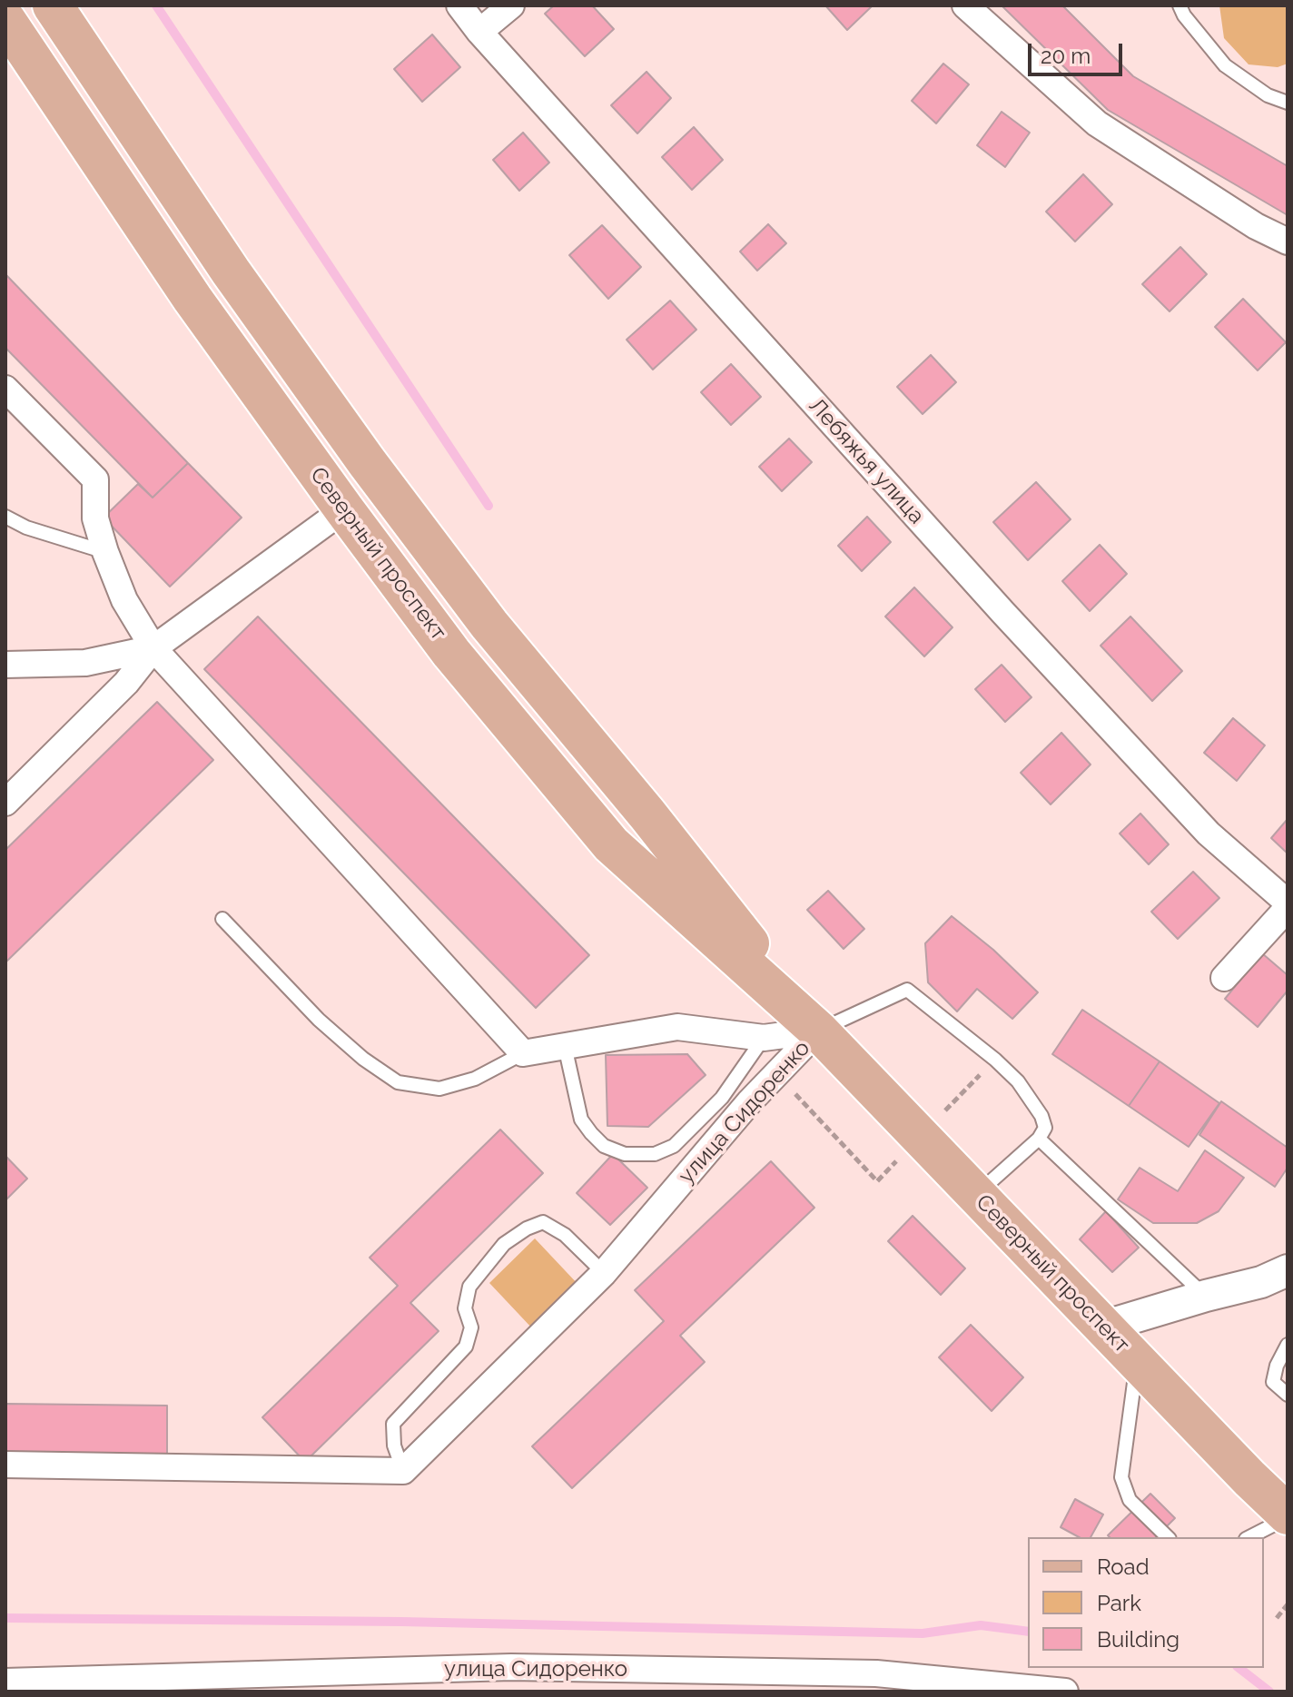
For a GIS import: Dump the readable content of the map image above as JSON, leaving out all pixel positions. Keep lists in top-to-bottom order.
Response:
{
  "streets": {
    "main road": ["Северный проспект"],
    "street": ["Лебяжья улица", "улица Сидоренко"]
  },
  "crossings": [
    ["Северный проспект", "улица Сидоренко"]
  ],
  "legend": ["Road", "Park", "Building"],
  "scale_bar": "20 m"
}
